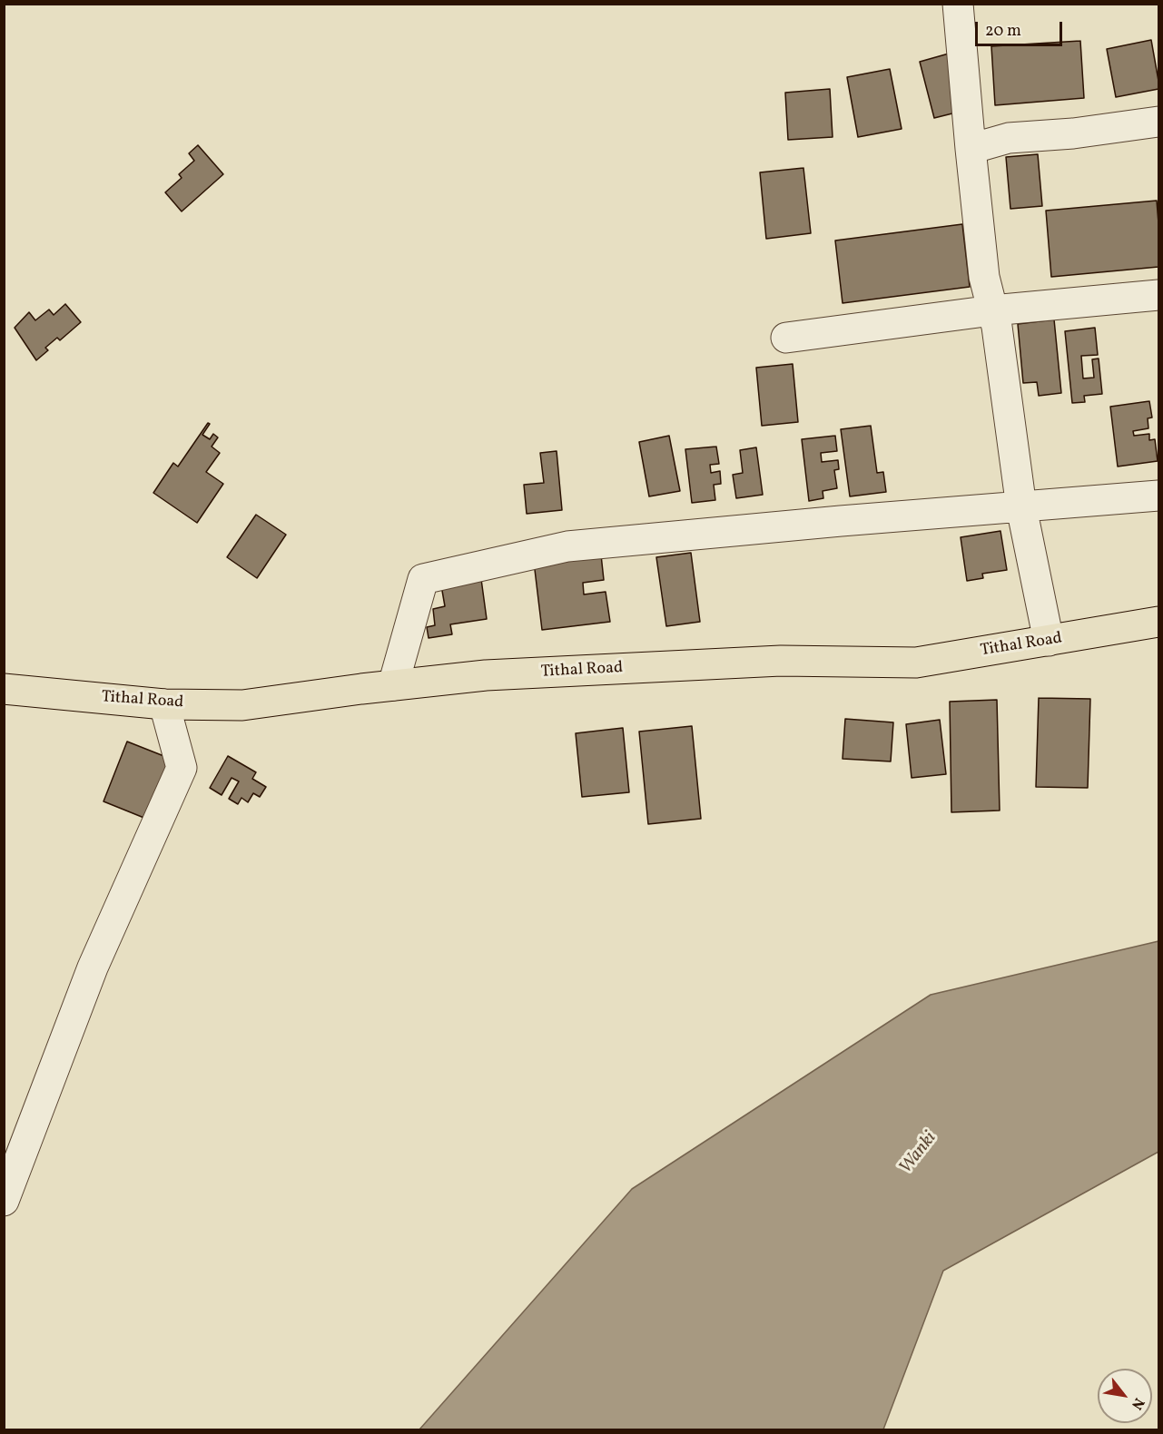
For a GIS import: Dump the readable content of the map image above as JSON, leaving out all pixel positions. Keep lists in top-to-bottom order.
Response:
{
  "streets": {
    "main road": ["Tithal Road"]
  },
  "water": ["Wanki"],
  "scale_bar": "20 m",
  "north": "bottom right"
}
